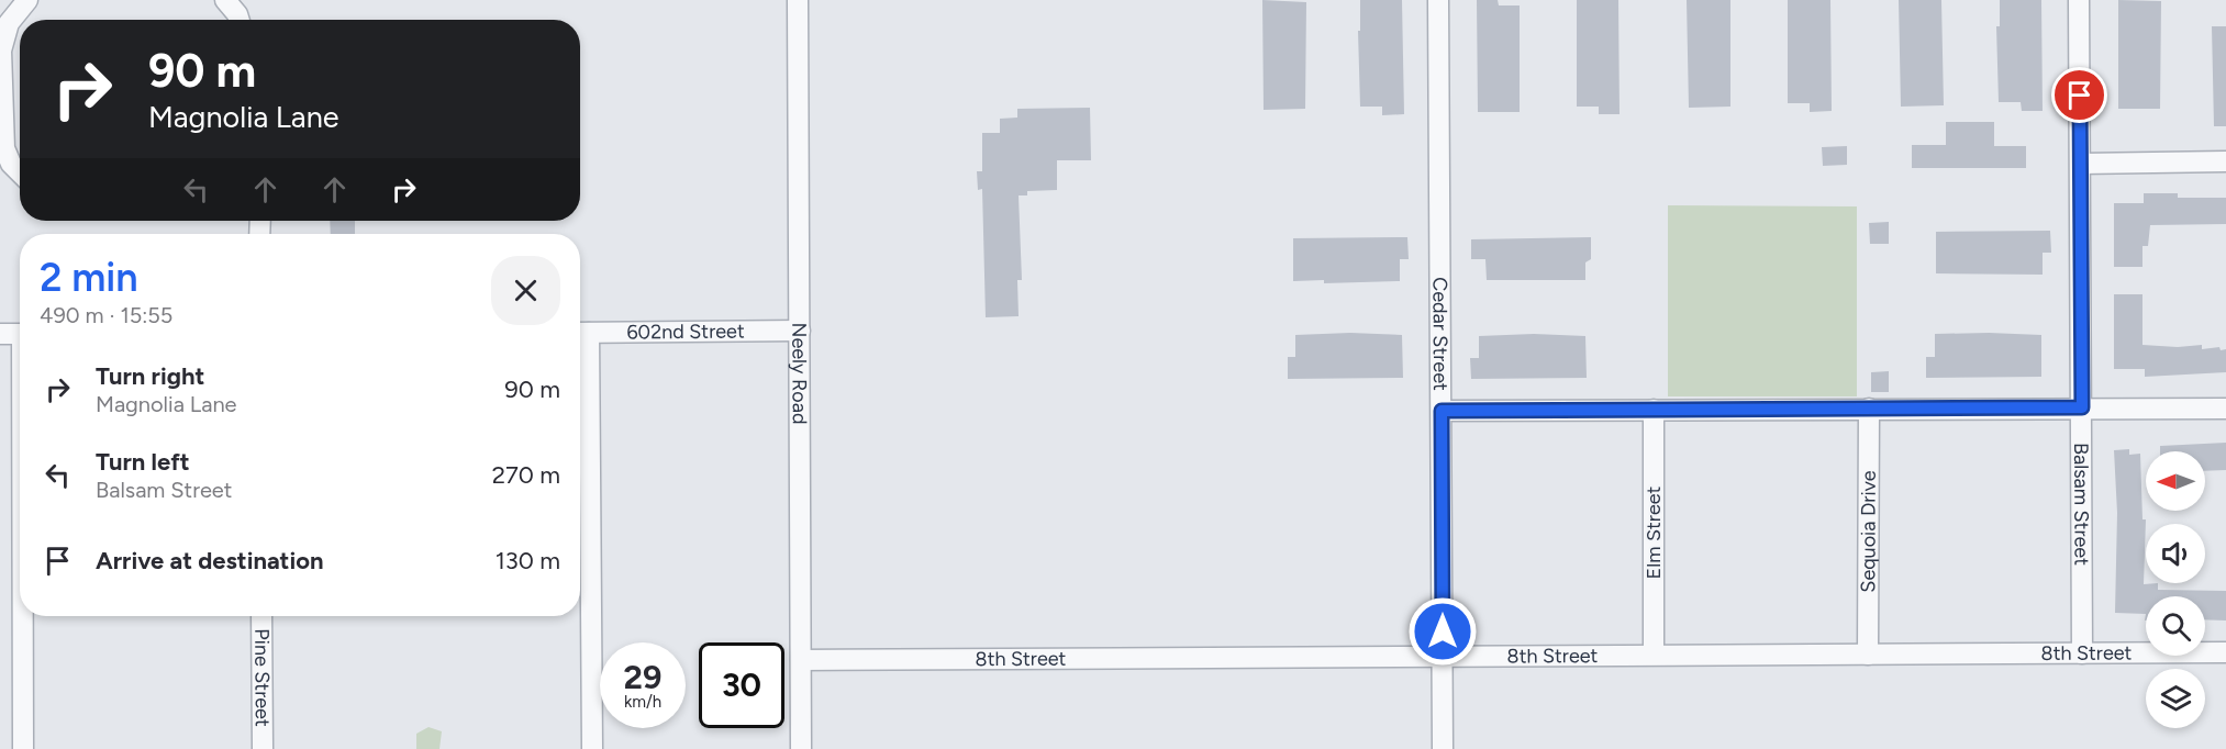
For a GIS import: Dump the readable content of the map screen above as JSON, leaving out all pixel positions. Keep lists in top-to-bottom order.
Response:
{
  "streets": {
    "street": [
      "602nd Street",
      "Cedar Street",
      "Neely Road",
      "Balsam Street",
      "Sequoia Drive",
      "Elm Street",
      "8th Street",
      "Pine Street"
    ]
  },
  "crossings": [
    ["602nd Street", "Neely Road"],
    ["Cedar Street", "8th Street"],
    ["Neely Road", "8th Street"],
    ["Balsam Street", "8th Street"],
    ["Sequoia Drive", "8th Street"],
    ["Elm Street", "8th Street"]
  ],
  "north": "left",
  "page": {
    "turn": ["90 m", "Magnolia Lane"],
    "heading": ["2 min", "490 m · 15:55"],
    "list": [
      {
        "name": "Turn right",
        "note": "Magnolia Lane",
        "value": "90 m"
      },
      {
        "name": "Turn left",
        "note": "Balsam Street",
        "value": "270 m"
      },
      {
        "name": "Arrive at destination",
        "value": "130 m"
      }
    ],
    "speed": "29 km/h",
    "limit": "30"
  }
}
